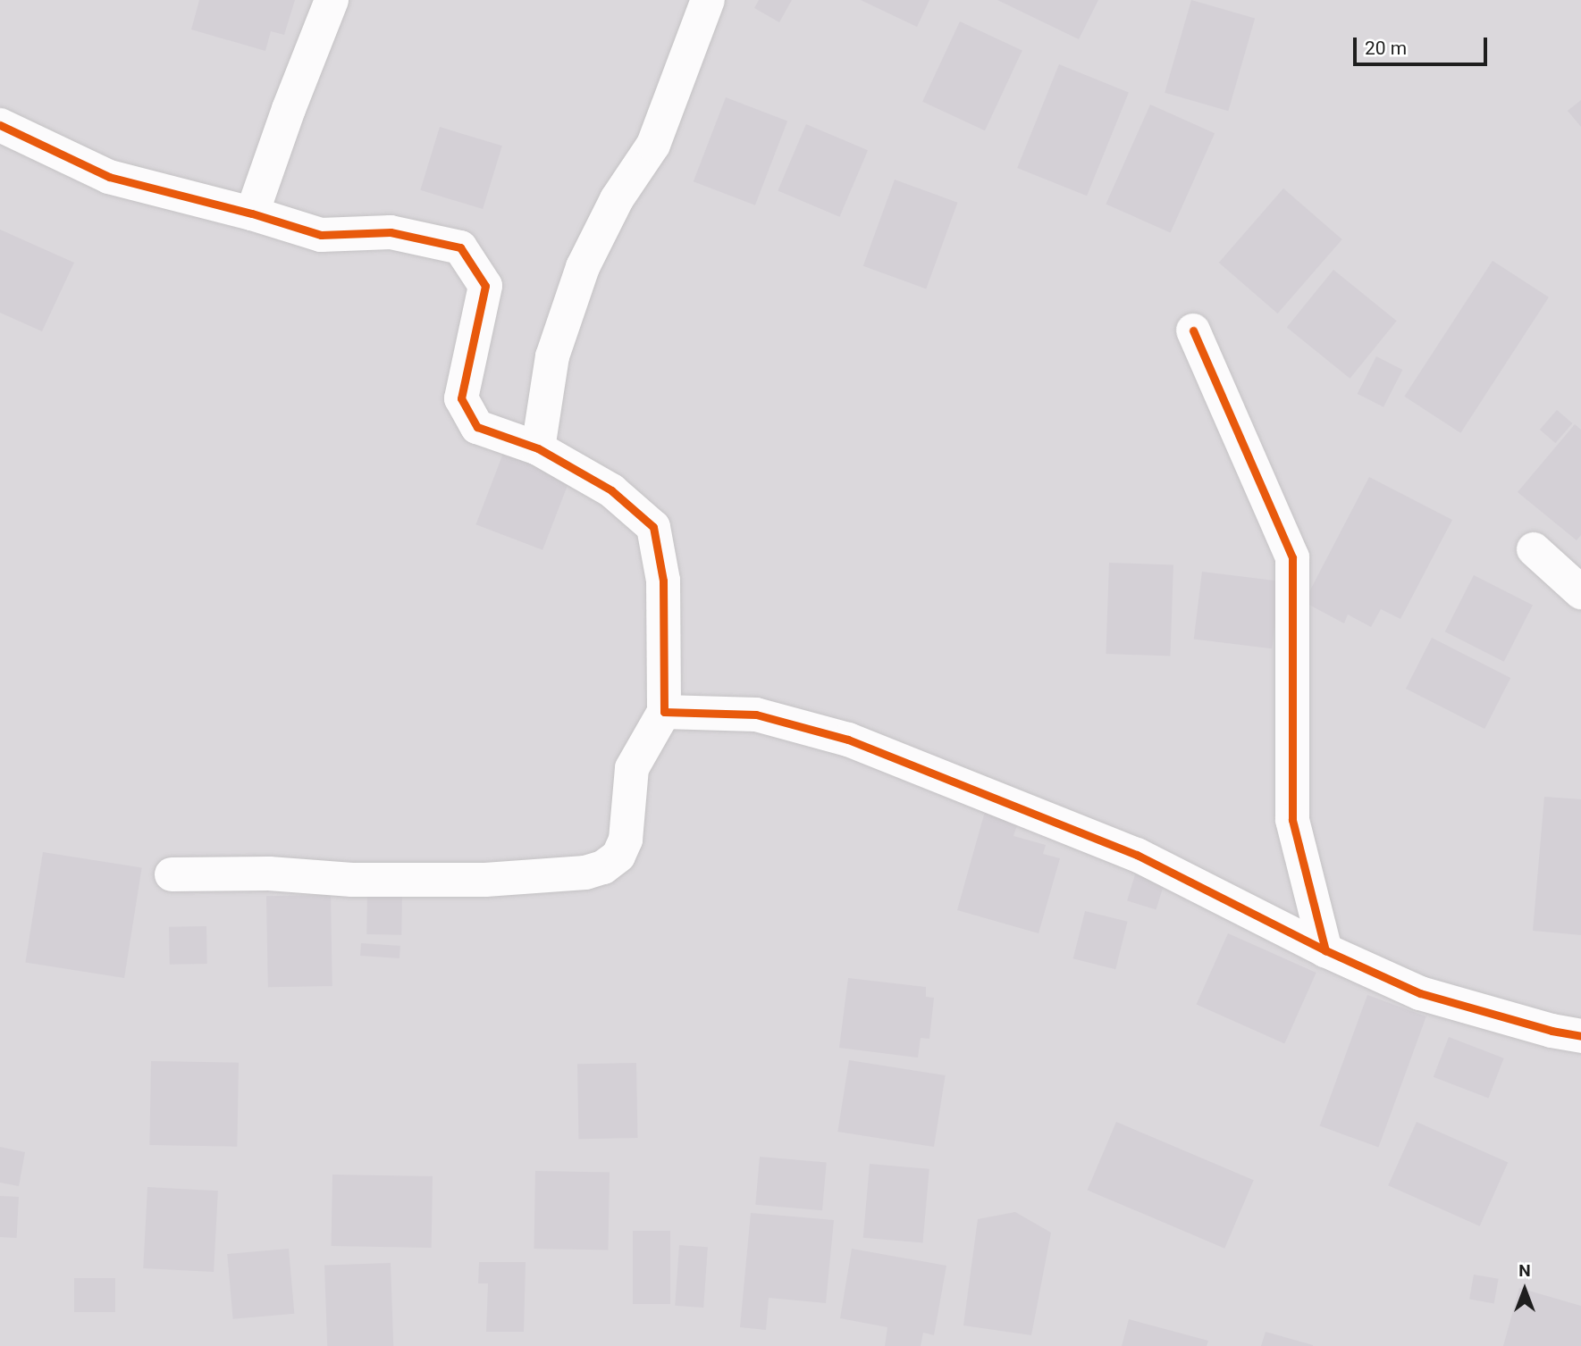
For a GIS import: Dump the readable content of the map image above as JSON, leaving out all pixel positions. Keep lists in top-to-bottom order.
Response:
{
  "scale_bar": "20 m",
  "north": "top"
}
